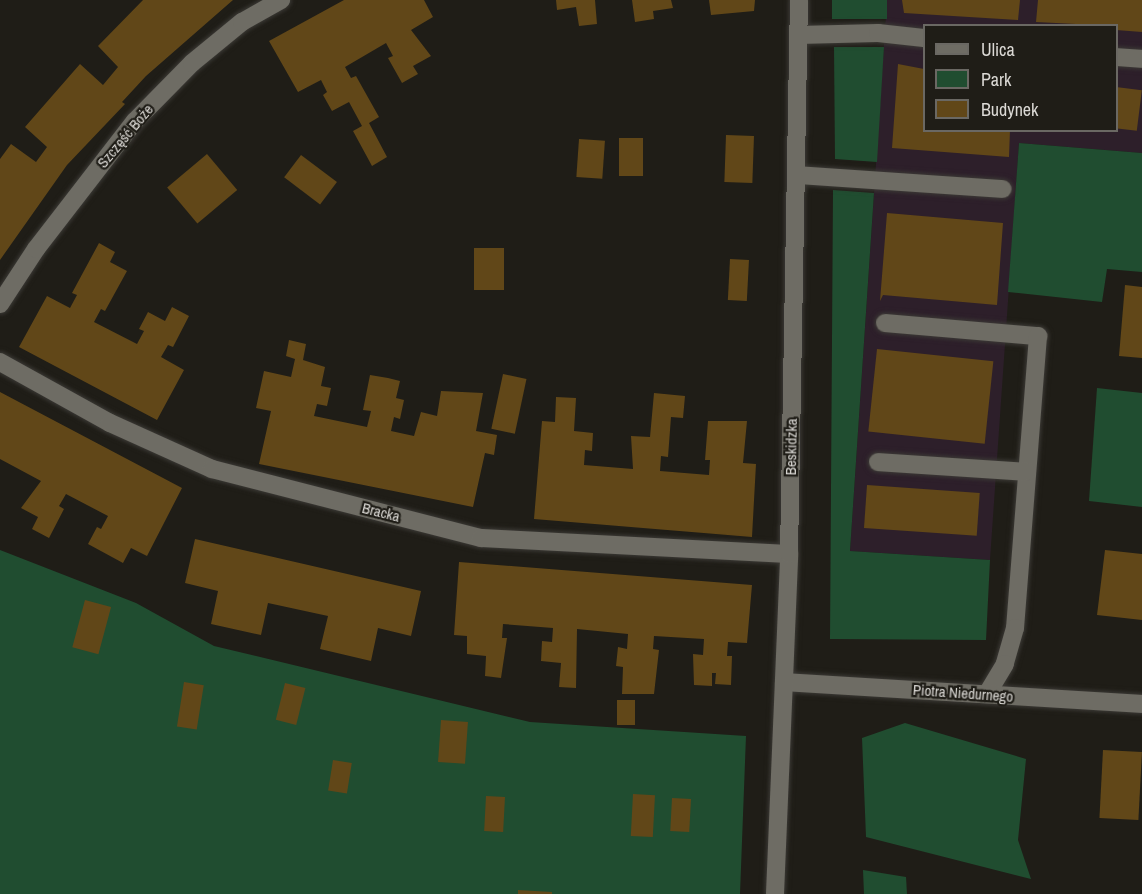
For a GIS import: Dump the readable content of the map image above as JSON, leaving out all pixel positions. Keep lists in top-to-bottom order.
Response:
{
  "streets": {
    "street": [
      "Szczęść Boże",
      "Beskidzka",
      "Bracka",
      "Piotra Niedurnego"
    ]
  },
  "crossings": [
    ["Beskidzka", "Bracka"],
    ["Beskidzka", "Piotra Niedurnego"]
  ],
  "legend": ["Ulica", "Park", "Budynek"]
}
